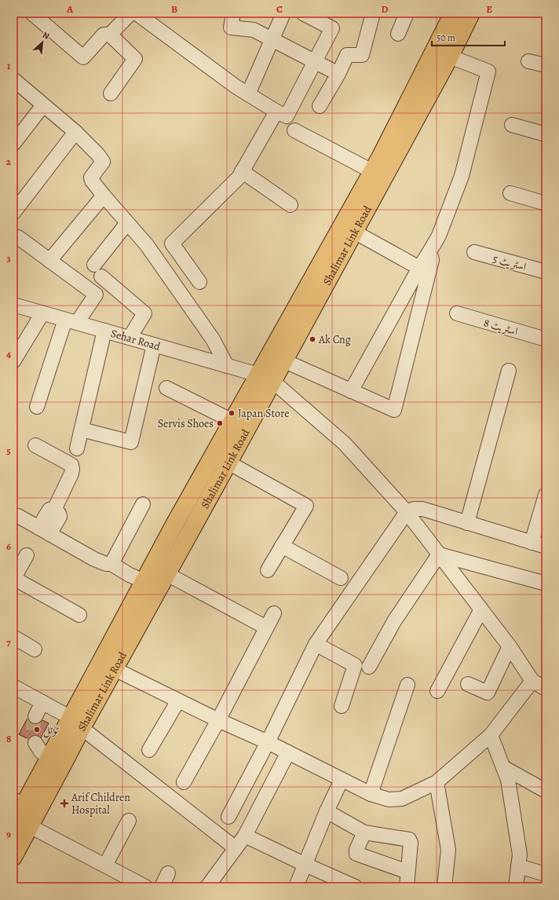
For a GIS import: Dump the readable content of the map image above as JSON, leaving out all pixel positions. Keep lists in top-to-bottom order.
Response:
{
  "streets": {
    "main road": ["Shalimar Link Road"],
    "street": ["اسٹریٹ 5", "اسٹریٹ 8", "Sehar Road"]
  },
  "crossings": [
    ["Shalimar Link Road", "Sehar Road"]
  ],
  "places": {
    "other": [
      "Ak Cng",
      "Japan Store",
      "Servis Shoes",
      "ٹوٹل"
    ],
    "health": ["Arif Children Hospital"]
  },
  "scale_bar": "50 m",
  "north": "top right",
  "grid": {
    "columns": [
      "A",
      "B",
      "C",
      "D",
      "E"
    ],
    "rows": [
      "1",
      "2",
      "3",
      "4",
      "5",
      "6",
      "7",
      "8",
      "9"
    ]
  }
}
